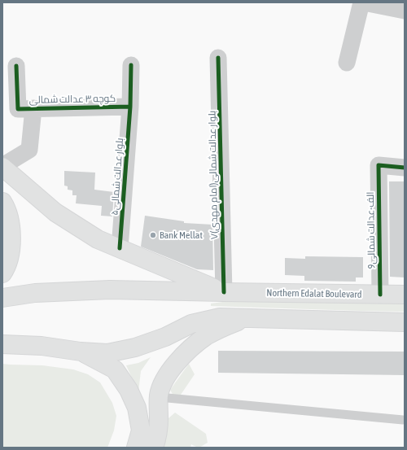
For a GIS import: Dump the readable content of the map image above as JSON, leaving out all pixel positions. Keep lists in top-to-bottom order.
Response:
{
  "streets": {
    "main road": ["Northern Edalat Boulevard"],
    "street": [
      "کوچه ۳ عدالت شمالی",
      "۷بلوار عدالت شمالی(امام مهدی)",
      "بلوار عدالت شمالی۵",
      "9الف-عدالت شمالی"
    ]
  },
  "crossings": [
    ["کوچه ۳ عدالت شمالی", "بلوار عدالت شمالی۵"],
    ["۷بلوار عدالت شمالی(امام مهدی)", "Northern Edalat Boulevard"],
    ["9الف-عدالت شمالی", "Northern Edalat Boulevard"]
  ],
  "places": ["Bank Mellat"]
}
